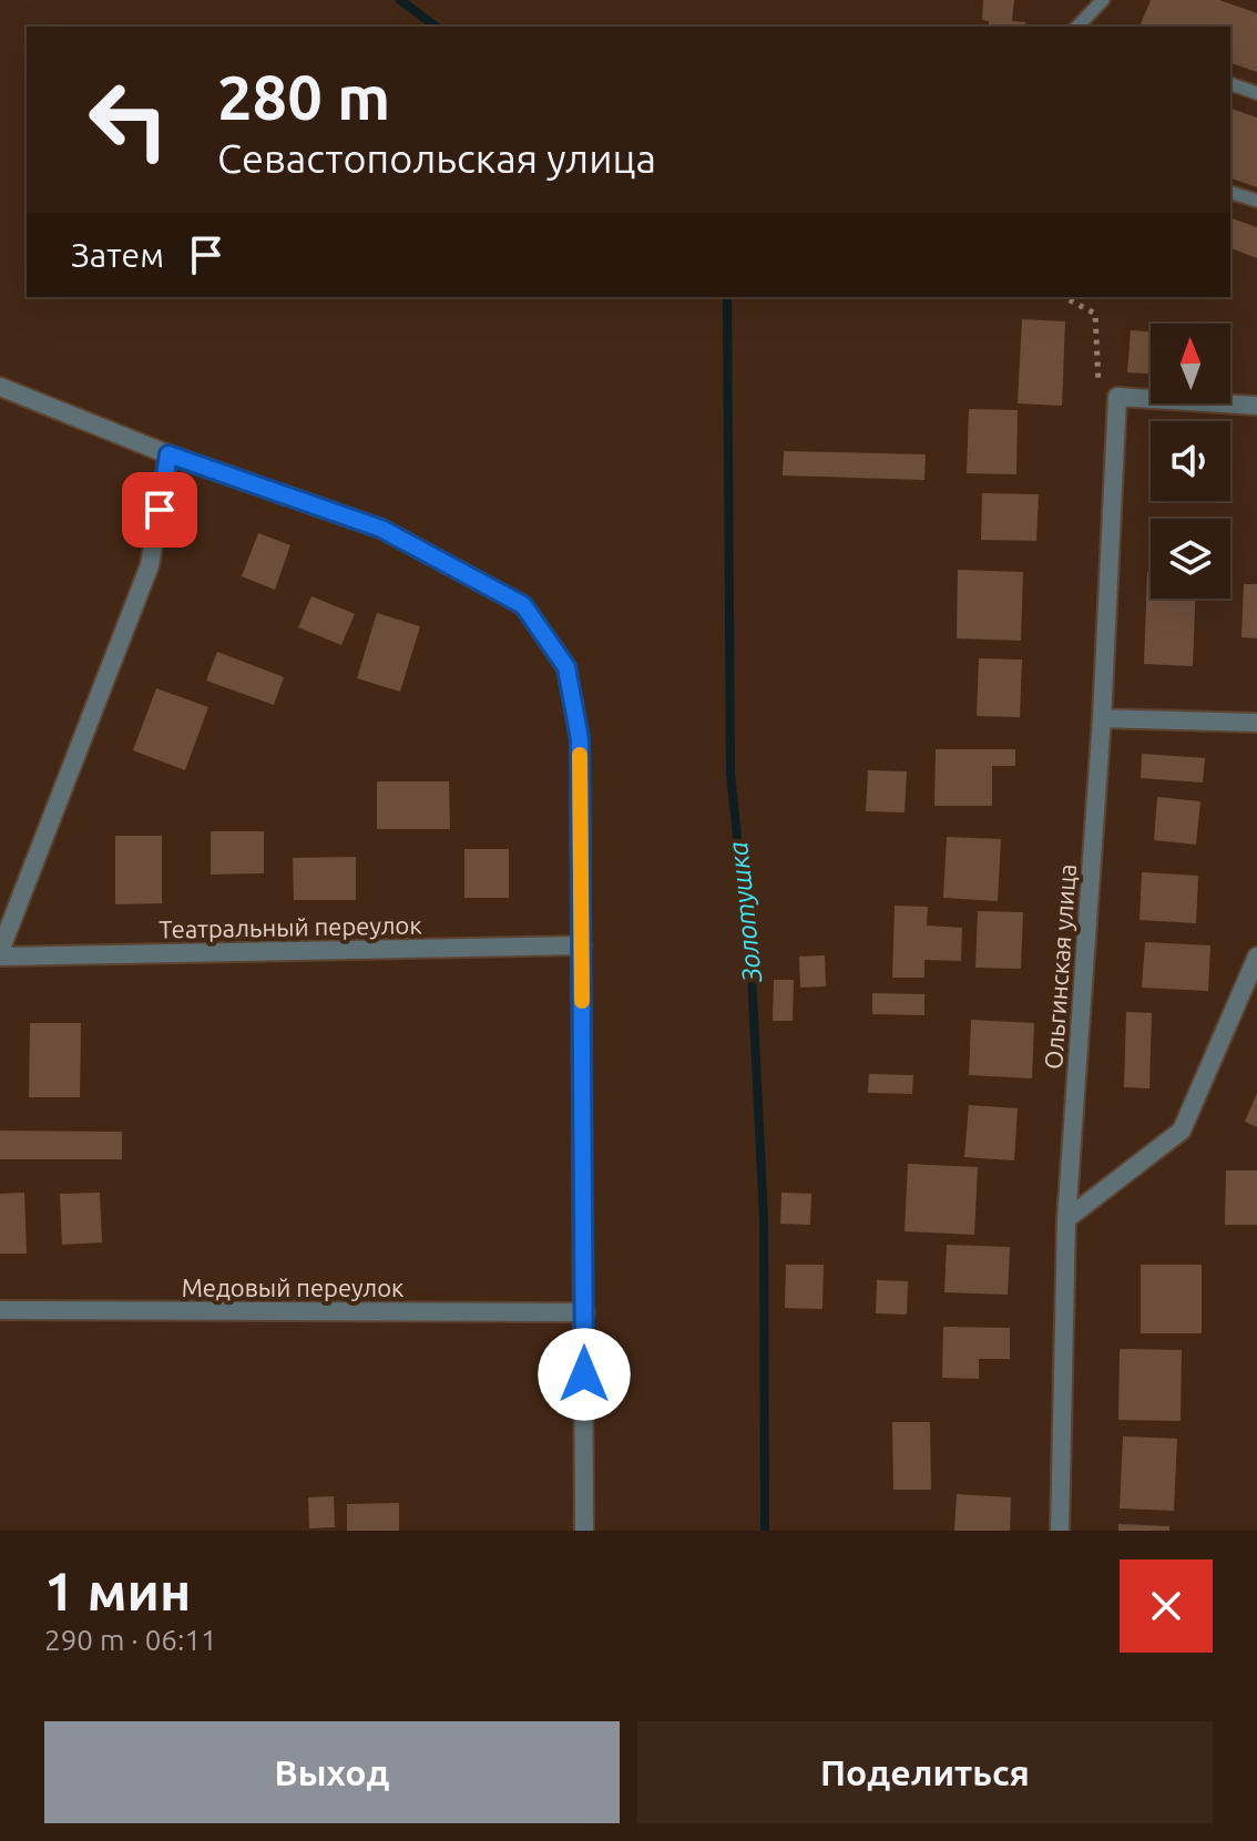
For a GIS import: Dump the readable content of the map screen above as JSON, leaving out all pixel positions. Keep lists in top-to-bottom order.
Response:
{
  "streets": {
    "street": ["Театральный переулок", "Ольгинская улица", "Медовый переулок"]
  },
  "water": ["Золотушка"],
  "north": "top",
  "page": {
    "turn": ["280 m", "Севастопольская улица"],
    "then": "Затем",
    "heading": ["1 мин", "290 m · 06:11"],
    "buttons": ["Выход", "Поделиться"]
  }
}
